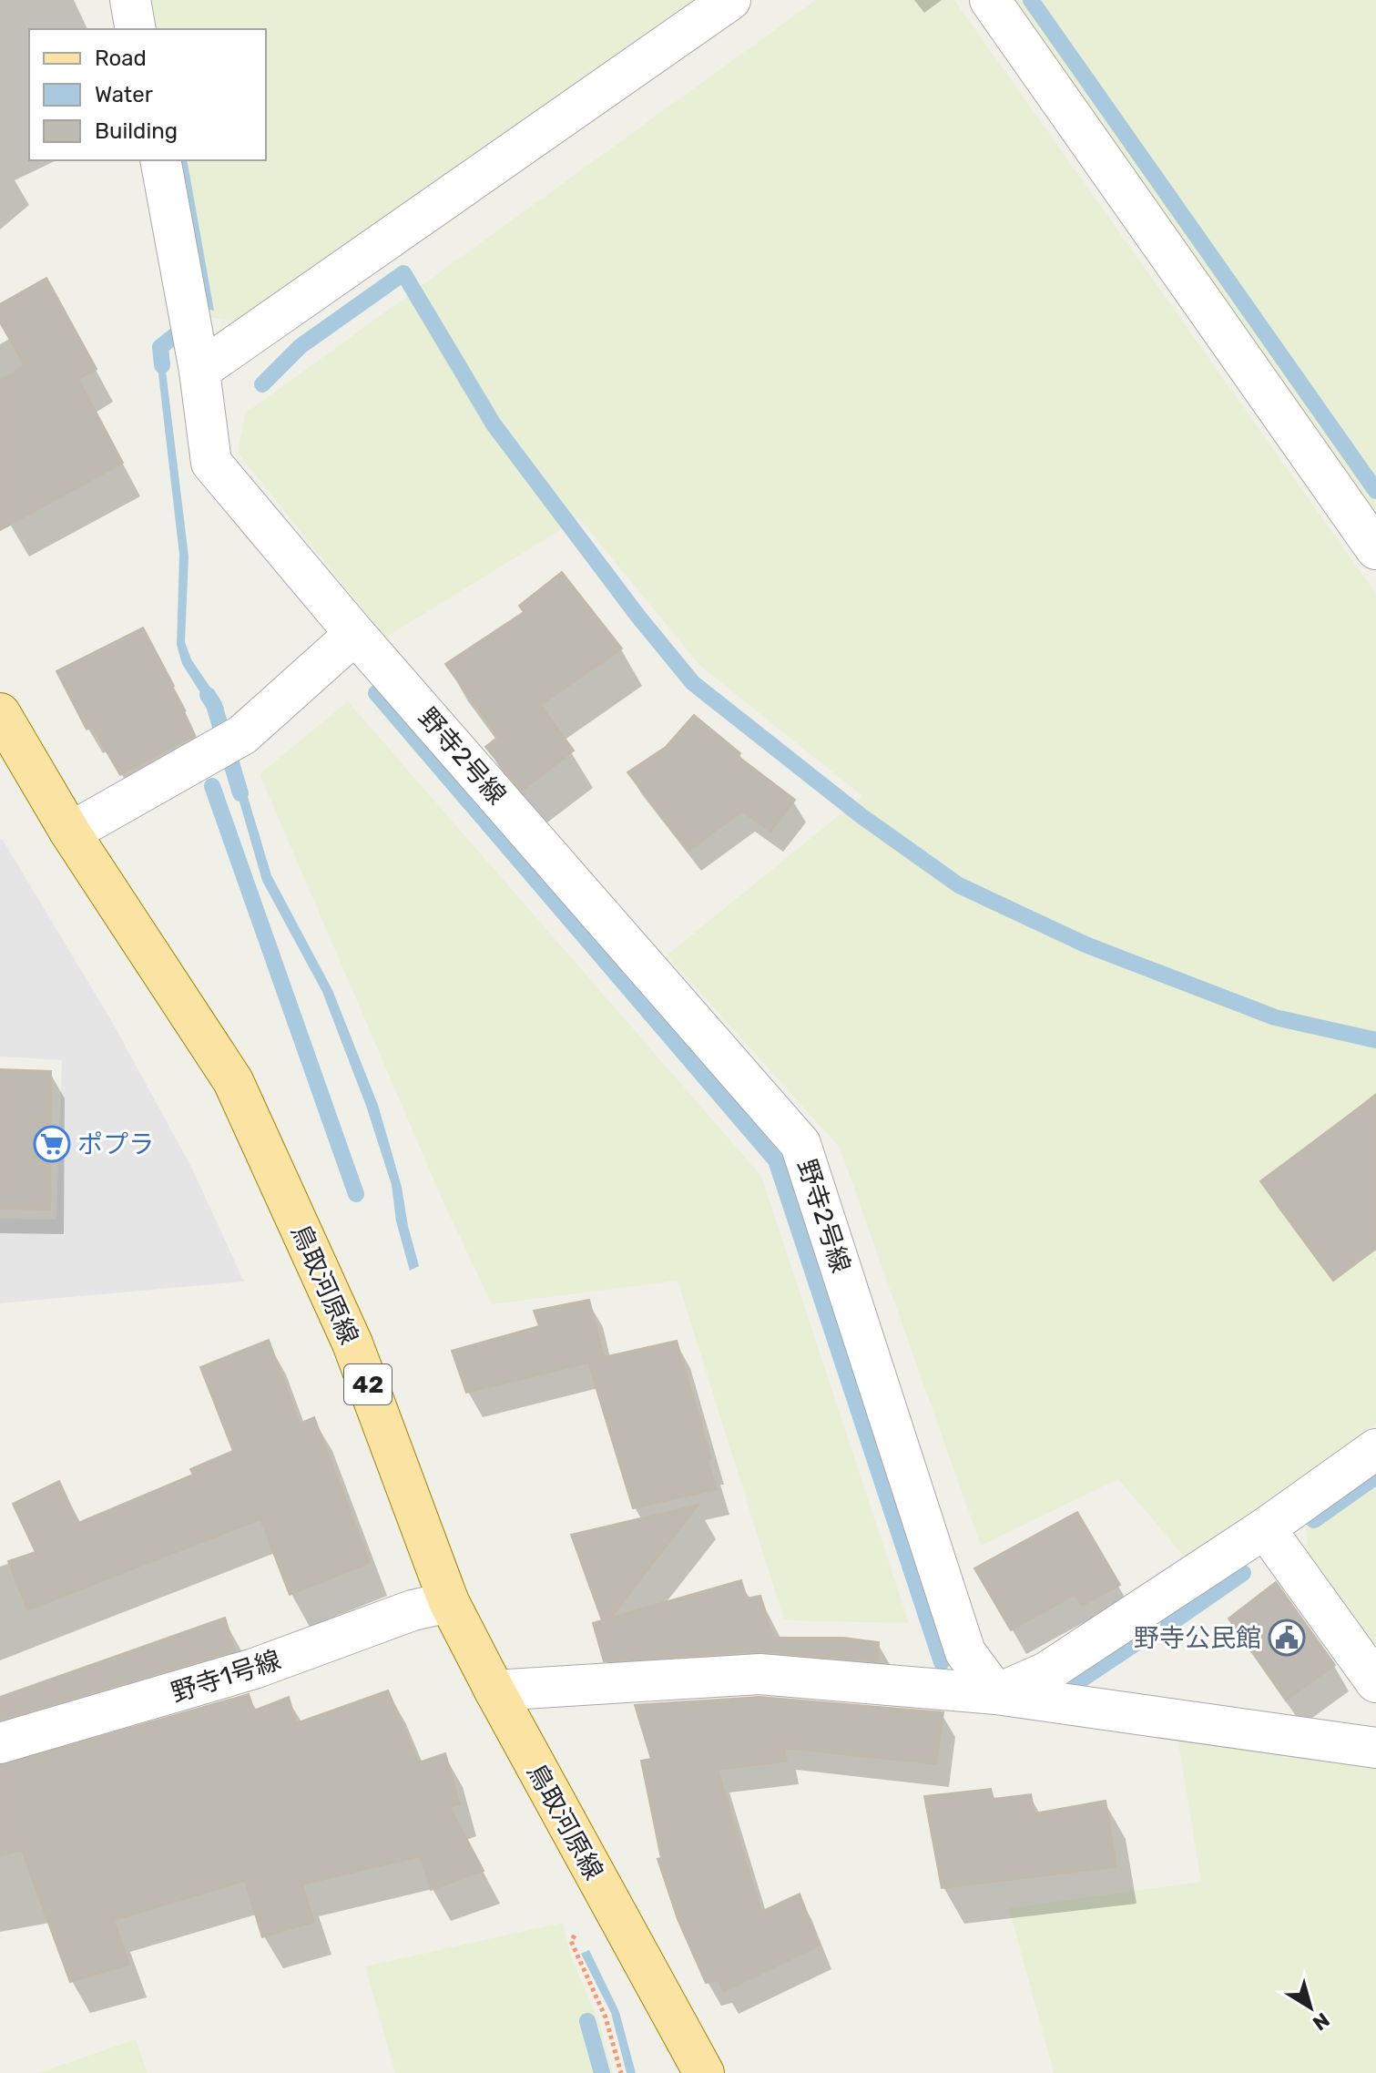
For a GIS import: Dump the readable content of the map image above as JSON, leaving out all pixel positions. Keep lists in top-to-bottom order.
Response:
{
  "streets": {
    "main road": ["鳥取河原線", "42"],
    "street": ["野寺2号線", "野寺1号線"]
  },
  "crossings": [
    ["鳥取河原線", "野寺1号線"]
  ],
  "places": {
    "supermarket": ["ポプラ"],
    "public building": ["野寺公民館"]
  },
  "legend": ["Road", "Water", "Building"],
  "north": "bottom right"
}
